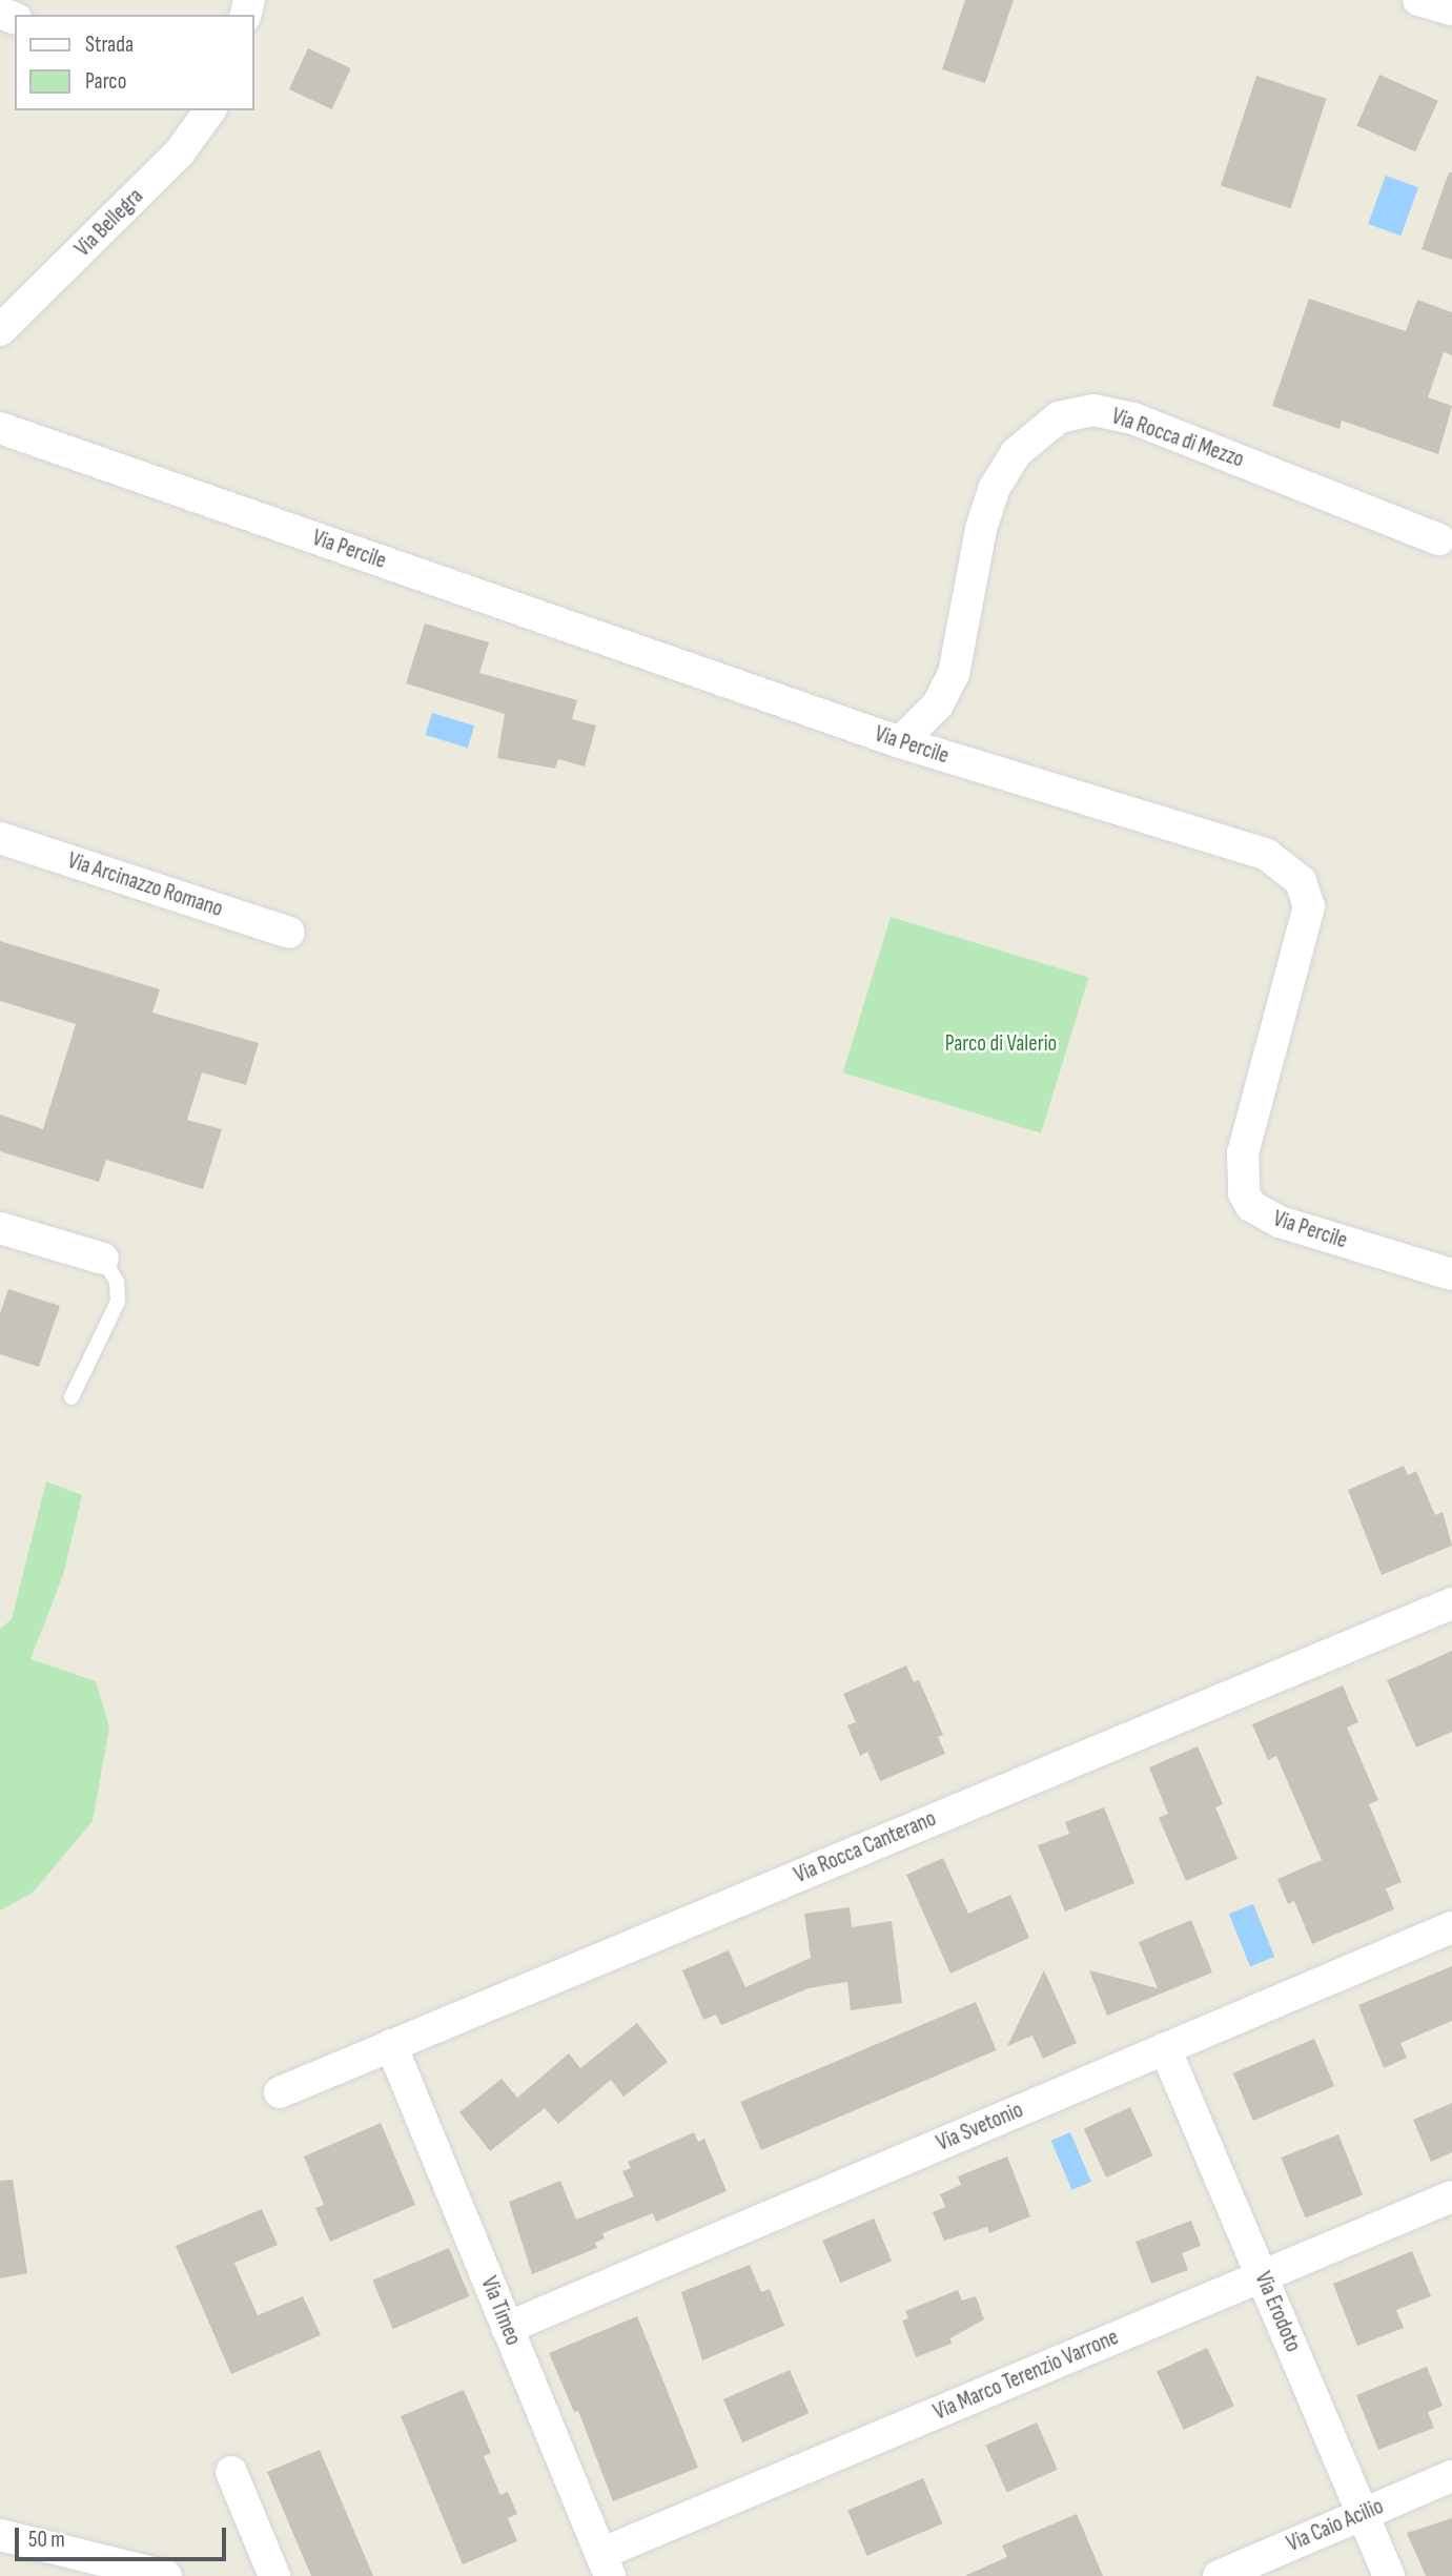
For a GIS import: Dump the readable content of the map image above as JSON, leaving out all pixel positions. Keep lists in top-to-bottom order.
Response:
{
  "streets": {
    "street": [
      "Via Bellegra",
      "Via Rocca di Mezzo",
      "Via Percile",
      "Via Arcinazzo Romano",
      "Via Rocca Canterano",
      "Via Svetonio",
      "Via Timeo",
      "Via Erodoto",
      "Via Marco Terenzio Varrone",
      "Via Caio Acilio"
    ]
  },
  "crossings": [
    ["Via Rocca di Mezzo", "Via Percile"],
    ["Via Rocca Canterano", "Via Timeo"],
    ["Via Svetonio", "Via Timeo"],
    ["Via Svetonio", "Via Erodoto"],
    ["Via Timeo", "Via Marco Terenzio Varrone"],
    ["Via Erodoto", "Via Marco Terenzio Varrone"],
    ["Via Erodoto", "Via Caio Acilio"]
  ],
  "parks": ["Parco di Valerio"],
  "legend": ["Strada", "Parco"],
  "scale_bar": "50 m"
}
